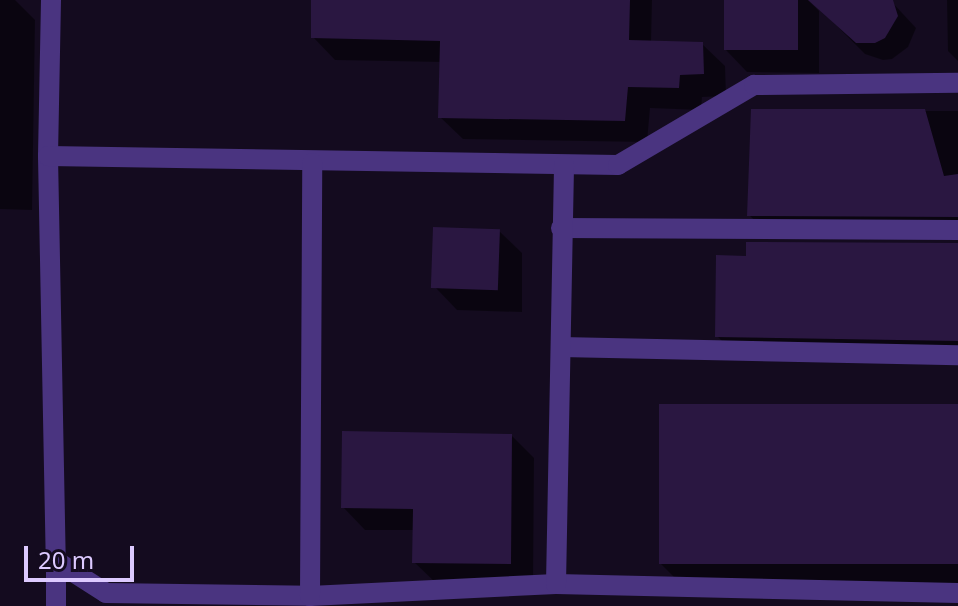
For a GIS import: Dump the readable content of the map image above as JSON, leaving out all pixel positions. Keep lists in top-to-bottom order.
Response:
{
  "scale_bar": "20 m"
}
